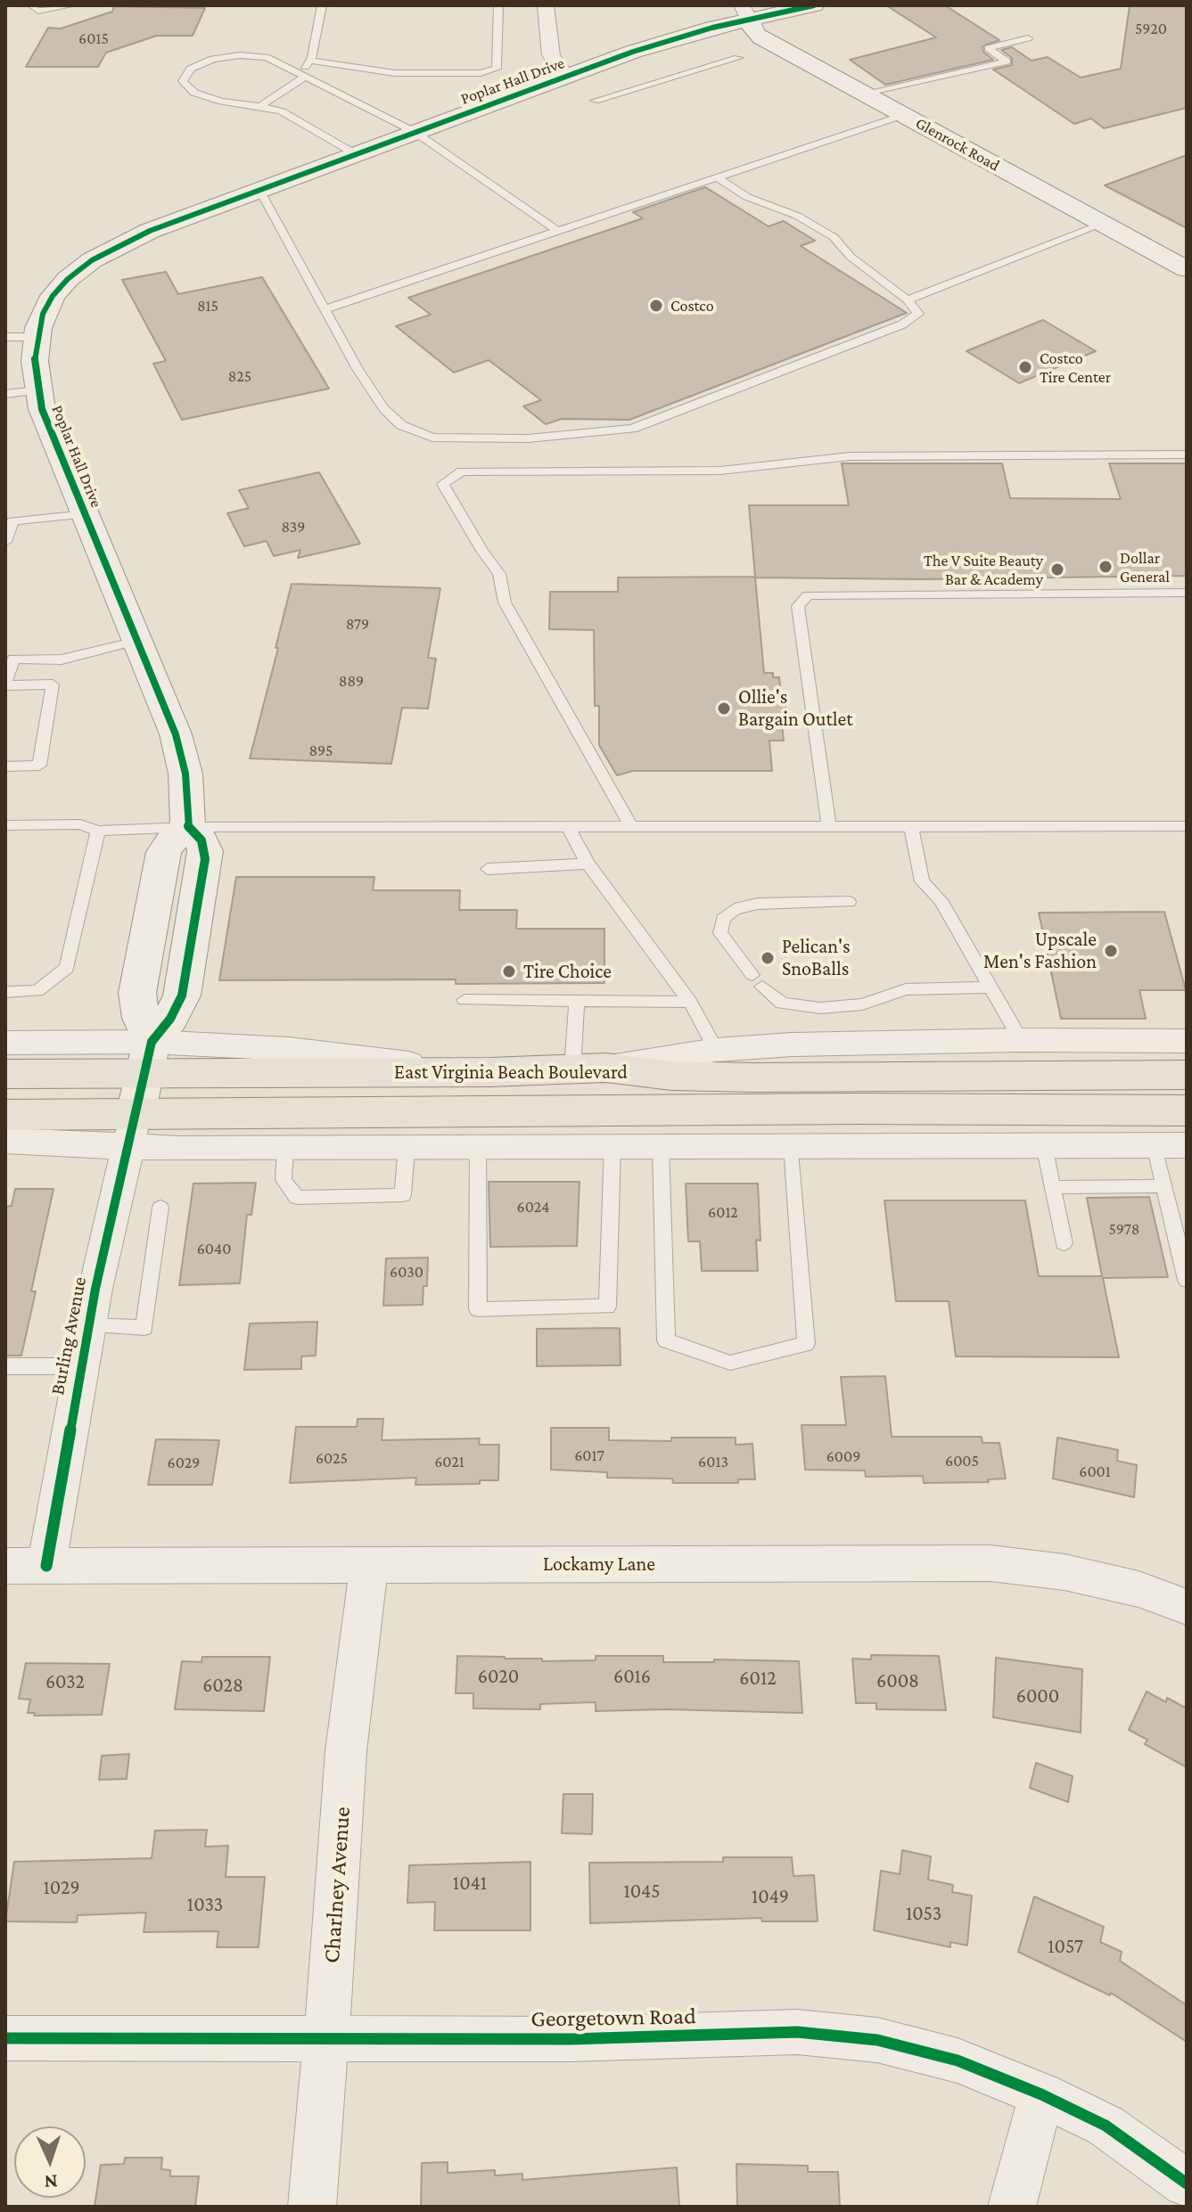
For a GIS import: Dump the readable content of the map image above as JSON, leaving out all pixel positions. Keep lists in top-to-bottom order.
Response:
{
  "streets": {
    "main road": ["East Virginia Beach Boulevard"],
    "street": [
      "Poplar Hall Drive",
      "Glenrock Road",
      "Burling Avenue",
      "Lockamy Lane",
      "Charlney Avenue",
      "Georgetown Road"
    ]
  },
  "crossings": [
    ["Poplar Hall Drive", "Glenrock Road"],
    ["Poplar Hall Drive", "East Virginia Beach Boulevard"],
    ["Poplar Hall Drive", "Burling Avenue"],
    ["East Virginia Beach Boulevard", "Burling Avenue"],
    ["Burling Avenue", "Lockamy Lane"],
    ["Lockamy Lane", "Charlney Avenue"],
    ["Charlney Avenue", "Georgetown Road"]
  ],
  "places": [
    "Costco",
    "Costco Tire Center",
    "Dollar General",
    "The V Suite Beauty Bar & Academy",
    "Ollie's Bargain Outlet",
    "Upscale Men's Fashion",
    "Pelican's SnoBalls",
    "Tire Choice"
  ],
  "house_numbers": [
    "5920",
    "6015",
    "815",
    "825",
    "839",
    "879",
    "889",
    "895",
    "6024",
    "6012",
    "5978",
    "6040",
    "6030",
    "6017",
    "6009",
    "6025",
    "6005",
    "6021",
    "6013",
    "6029",
    "6001",
    "6020",
    "6016",
    "6012",
    "6008",
    "6032",
    "6028",
    "6000",
    "1041",
    "1029",
    "1045",
    "1049",
    "1033",
    "1053",
    "1057"
  ],
  "north": "bottom"
}
